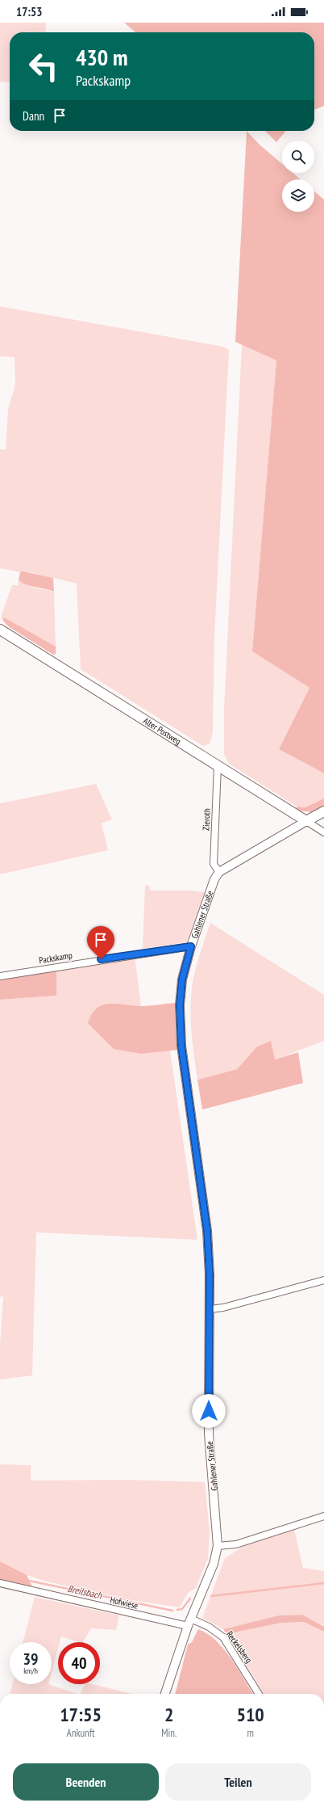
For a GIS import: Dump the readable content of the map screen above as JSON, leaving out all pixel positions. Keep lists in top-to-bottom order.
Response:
{
  "streets": {
    "main road": ["Alter Postweg"],
    "street": [
      "Zieroth",
      "Gahlener Straße",
      "Packskamp",
      "Hofwiese",
      "Reckelsberg"
    ]
  },
  "crossings": [
    ["Alter Postweg", "Zieroth"],
    ["Zieroth", "Gahlener Straße"],
    ["Gahlener Straße", "Packskamp"],
    ["Gahlener Straße", "Hofwiese"],
    ["Gahlener Straße", "Reckelsberg"],
    ["Hofwiese", "Reckelsberg"]
  ],
  "water": ["Breilsbach"],
  "page": {
    "status": "17:53",
    "turn": ["430 m", "Packskamp"],
    "then": "Dann",
    "speed": "39 km/h",
    "limit": "40",
    "eta": [
      "17:55",
      "Ankunft",
      "2",
      "Min.",
      "510",
      "m"
    ],
    "buttons": ["Beenden", "Teilen"]
  }
}
